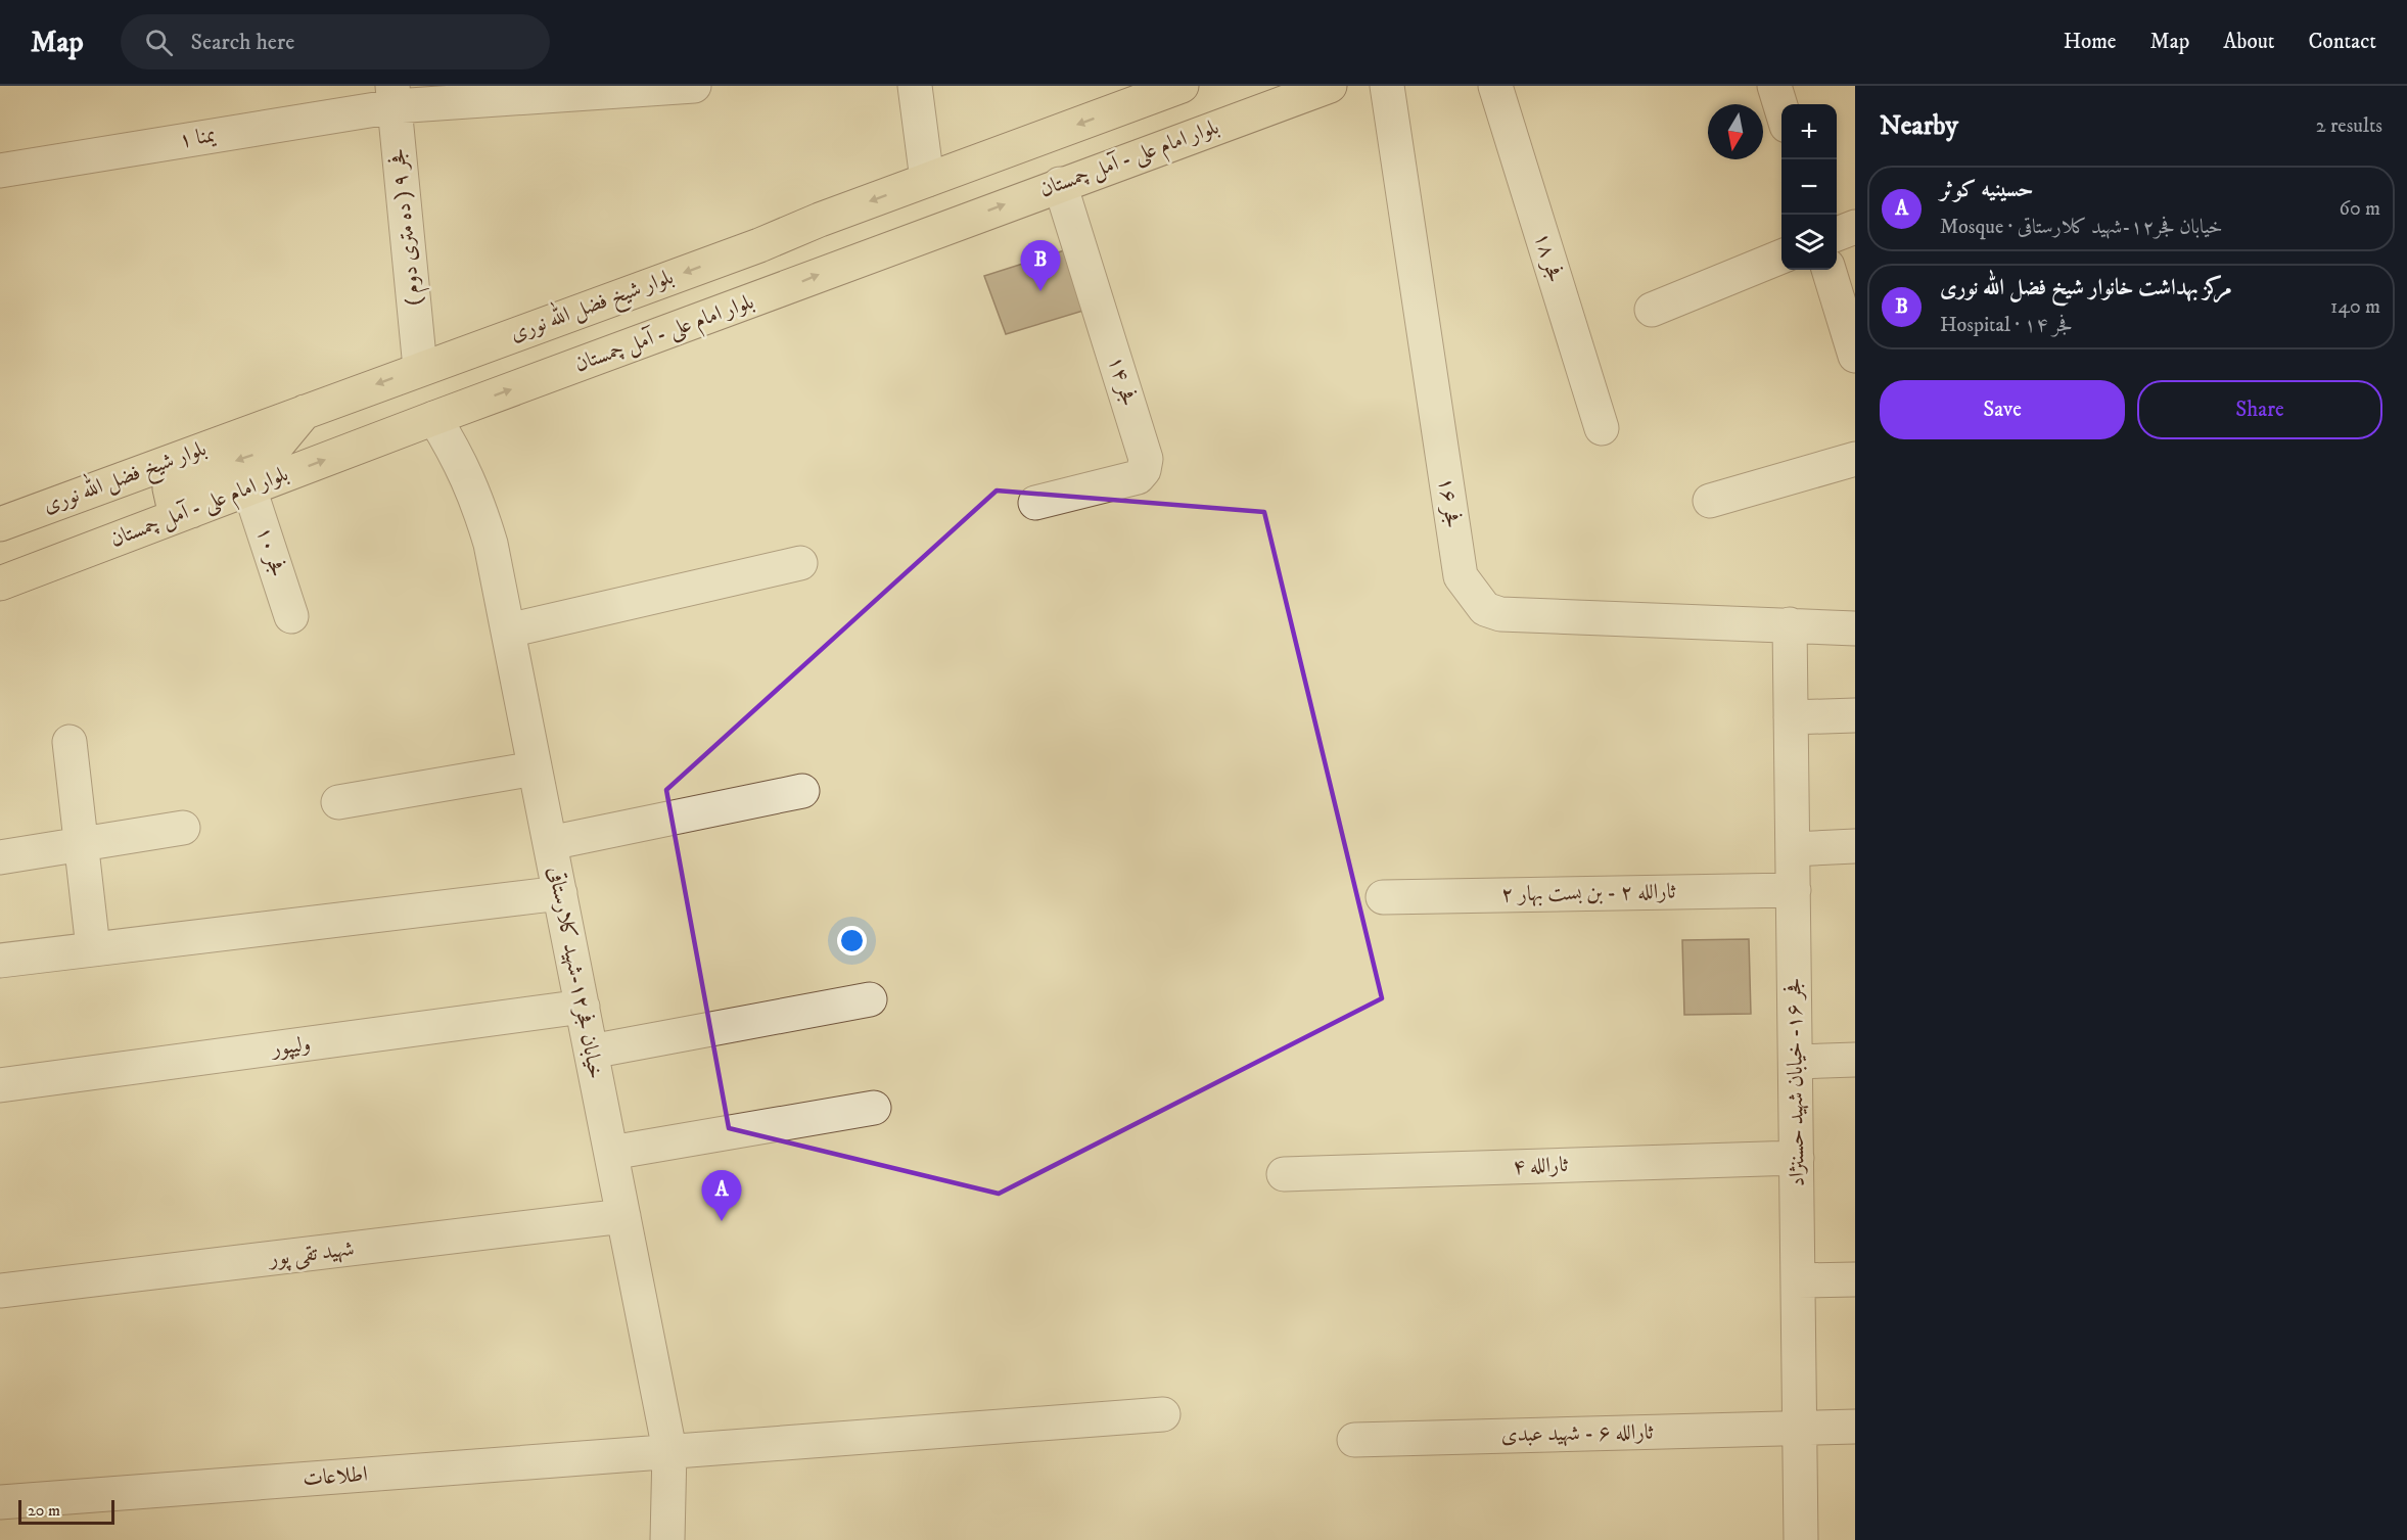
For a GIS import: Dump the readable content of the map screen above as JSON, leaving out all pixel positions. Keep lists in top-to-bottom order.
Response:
{
  "streets": {
    "main road": ["بلوار امام علی - آمل چمستان", "بلوار شیخ فضل الله نوری"],
    "street": [
      "یمنا ۱",
      "فجر ۹ ( ده متری دوم )",
      "فجر ۱۸",
      "فجر ۱۴",
      "فجر ۱۶",
      "فجر ۱۰",
      "ثارالله ۲ - بن بست بهار ۲",
      "خيابان فجر۱۲-شهيد كلارستاقی",
      "ولیپور",
      "فجر ۱۶- خیابان شهید حسننژاد",
      "ثارالله ۴",
      "شهید تقی پور",
      "ثارالله ۶ - شهید عبدی",
      "اطلاعات"
    ]
  },
  "crossings": [
    ["یمنا ۱", "فجر ۹ ( ده متری دوم )"],
    ["بلوار امام علی - آمل چمستان", "فجر ۱۴"],
    ["بلوار امام علی - آمل چمستان", "فجر ۱۰"],
    ["بلوار امام علی - آمل چمستان", "خيابان فجر۱۲-شهيد كلارستاقی"],
    ["فجر ۹ ( ده متری دوم )", "بلوار شیخ فضل الله نوری"],
    ["فجر ۱۶", "فجر ۱۶- خیابان شهید حسننژاد"],
    ["ثارالله ۲ - بن بست بهار ۲", "فجر ۱۶- خیابان شهید حسننژاد"],
    ["خيابان فجر۱۲-شهيد كلارستاقی", "ولیپور"],
    ["خيابان فجر۱۲-شهيد كلارستاقی", "شهید تقی پور"],
    ["خيابان فجر۱۲-شهيد كلارستاقی", "اطلاعات"],
    ["فجر ۱۶- خیابان شهید حسننژاد", "ثارالله ۴"],
    ["فجر ۱۶- خیابان شهید حسننژاد", "ثارالله ۶ - شهید عبدی"]
  ],
  "one_way": ["بلوار امام علی - آمل چمستان", "بلوار شیخ فضل الله نوری"],
  "scale_bar": "20 m",
  "north": "bottom",
  "page": {
    "header": "Map",
    "search": "Search here",
    "nav": [
      "Home",
      "Map",
      "About",
      "Contact"
    ],
    "heading": ["Nearby", "2 results"],
    "map_buttons": ["+", "−"],
    "list": [
      {
        "mark": "A",
        "name": "حسینیه کوثر",
        "note": "Mosque · خيابان فجر۱۲-شهيد كلارستاقی",
        "value": "60 m"
      },
      {
        "mark": "B",
        "name": "مرکز بهداشت خانوار شیخ فضل الله نوری",
        "note": "Hospital · فجر ۱۴",
        "value": "140 m"
      }
    ],
    "pins": ["B", "A"],
    "buttons": ["Save", "Share"],
    "scale": "20 m"
  }
}
